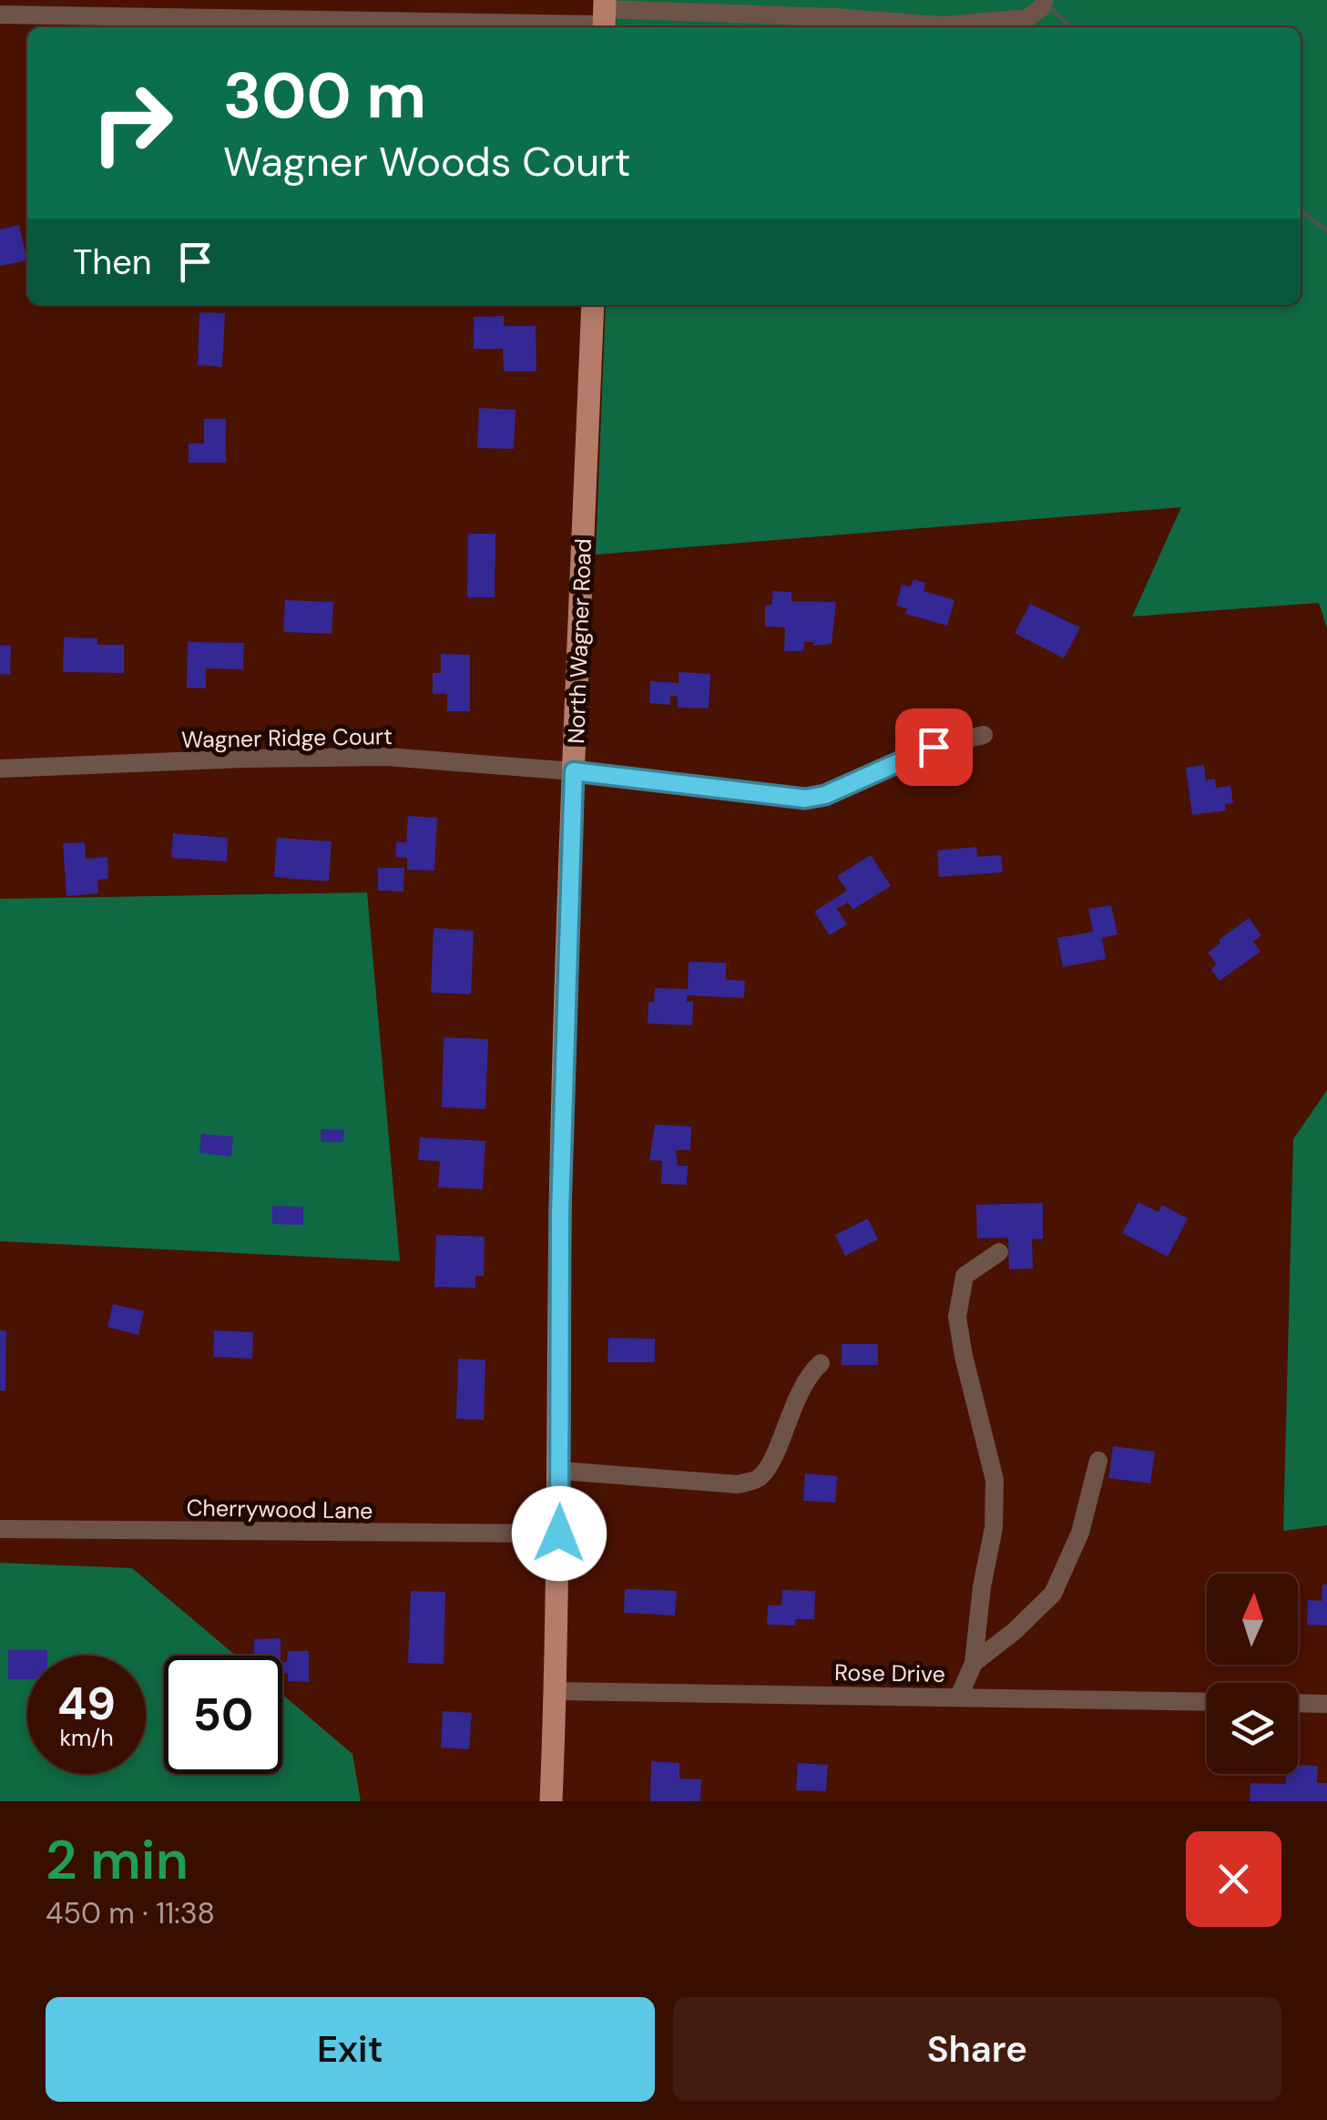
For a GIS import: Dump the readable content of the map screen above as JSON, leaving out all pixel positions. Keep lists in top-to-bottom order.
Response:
{
  "streets": {
    "main road": ["North Wagner Road"],
    "street": ["Wagner Ridge Court", "Cherrywood Lane", "Rose Drive"]
  },
  "crossings": [
    ["North Wagner Road", "Wagner Ridge Court"],
    ["North Wagner Road", "Cherrywood Lane"],
    ["North Wagner Road", "Rose Drive"]
  ],
  "north": "top",
  "page": {
    "turn": ["300 m", "Wagner Woods Court"],
    "then": "Then",
    "speed": "49 km/h",
    "limit": "50",
    "heading": ["2 min", "450 m · 11:38"],
    "buttons": ["Exit", "Share"]
  }
}
